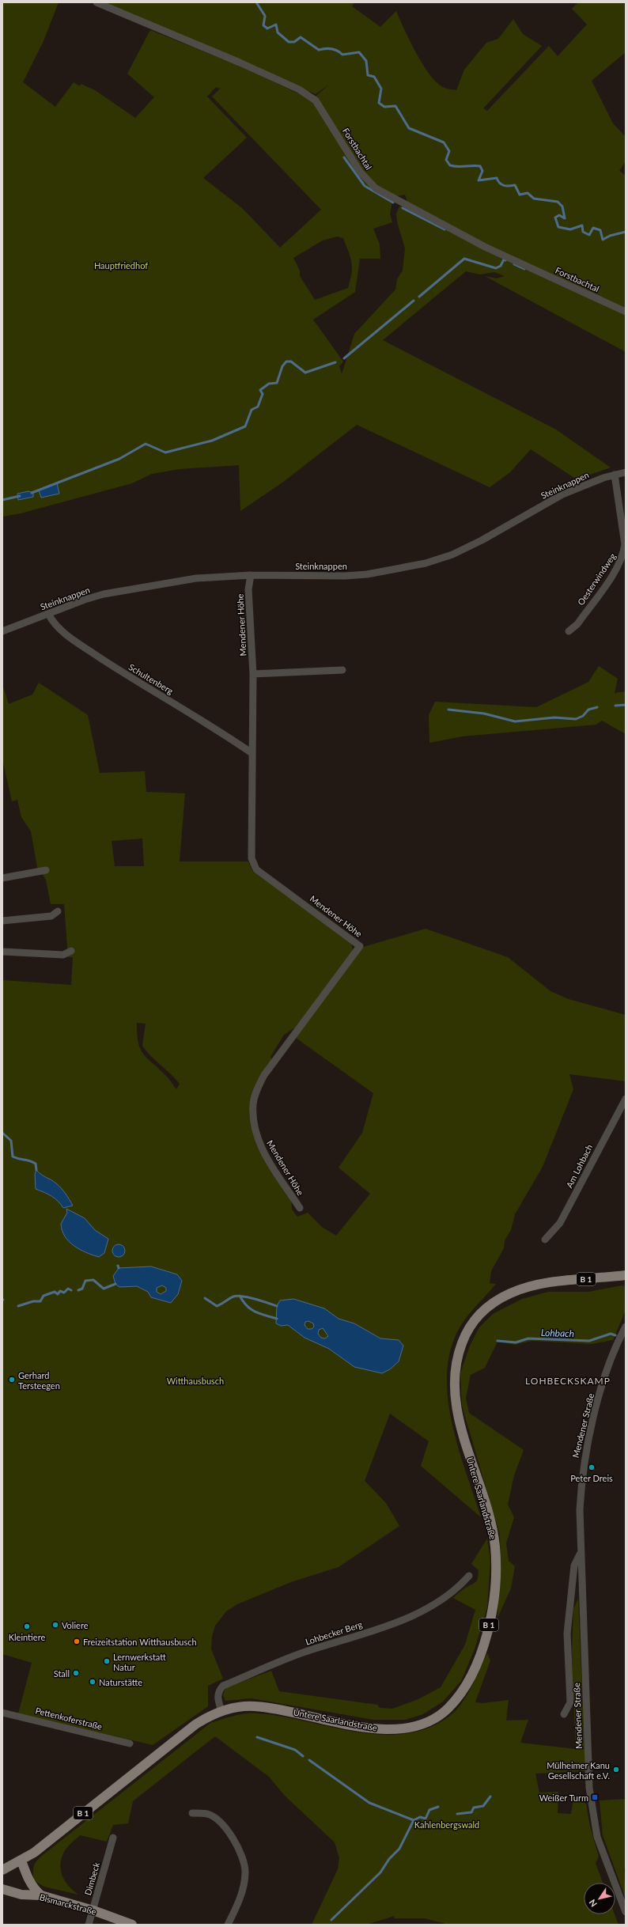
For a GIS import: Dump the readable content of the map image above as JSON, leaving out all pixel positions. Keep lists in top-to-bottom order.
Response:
{
  "streets": {
    "main road": ["B 1", "Untere Saarlandstraße", "Bismarckstraße"],
    "street": [
      "Forstbachtal",
      "Steinknappen",
      "Oesterwindweg",
      "Mendener Höhe",
      "Schultenberg",
      "Am Lohbach",
      "Mendener Straße",
      "Lohbecker Berg",
      "Pettenkoferstraße",
      "Dimbeck"
    ]
  },
  "crossings": [
    ["Steinknappen", "Oesterwindweg"],
    ["Steinknappen", "Mendener Höhe"],
    ["Steinknappen", "Schultenberg"],
    ["Mendener Höhe", "Schultenberg"],
    ["Untere Saarlandstraße", "Lohbecker Berg"],
    ["Dimbeck", "Bismarckstraße"]
  ],
  "districts": ["LOHBECKSKAMP"],
  "water": ["Lohbach"],
  "parks": ["Hauptfriedhof", "Witthausbusch", "Kahlenbergswald"],
  "places": {
    "other": [
      "Gerhard Tersteegen",
      "Peter Dreis",
      "Voliere",
      "Kleintiere",
      "Freizeitstation Witthausbusch",
      "Lernwerkstatt Natur",
      "Stall",
      "Naturstätte",
      "Mülheimer Kanu Gesellschaft e.V."
    ],
    "transit": ["Weißer Turm"]
  },
  "north": "bottom left"
}
